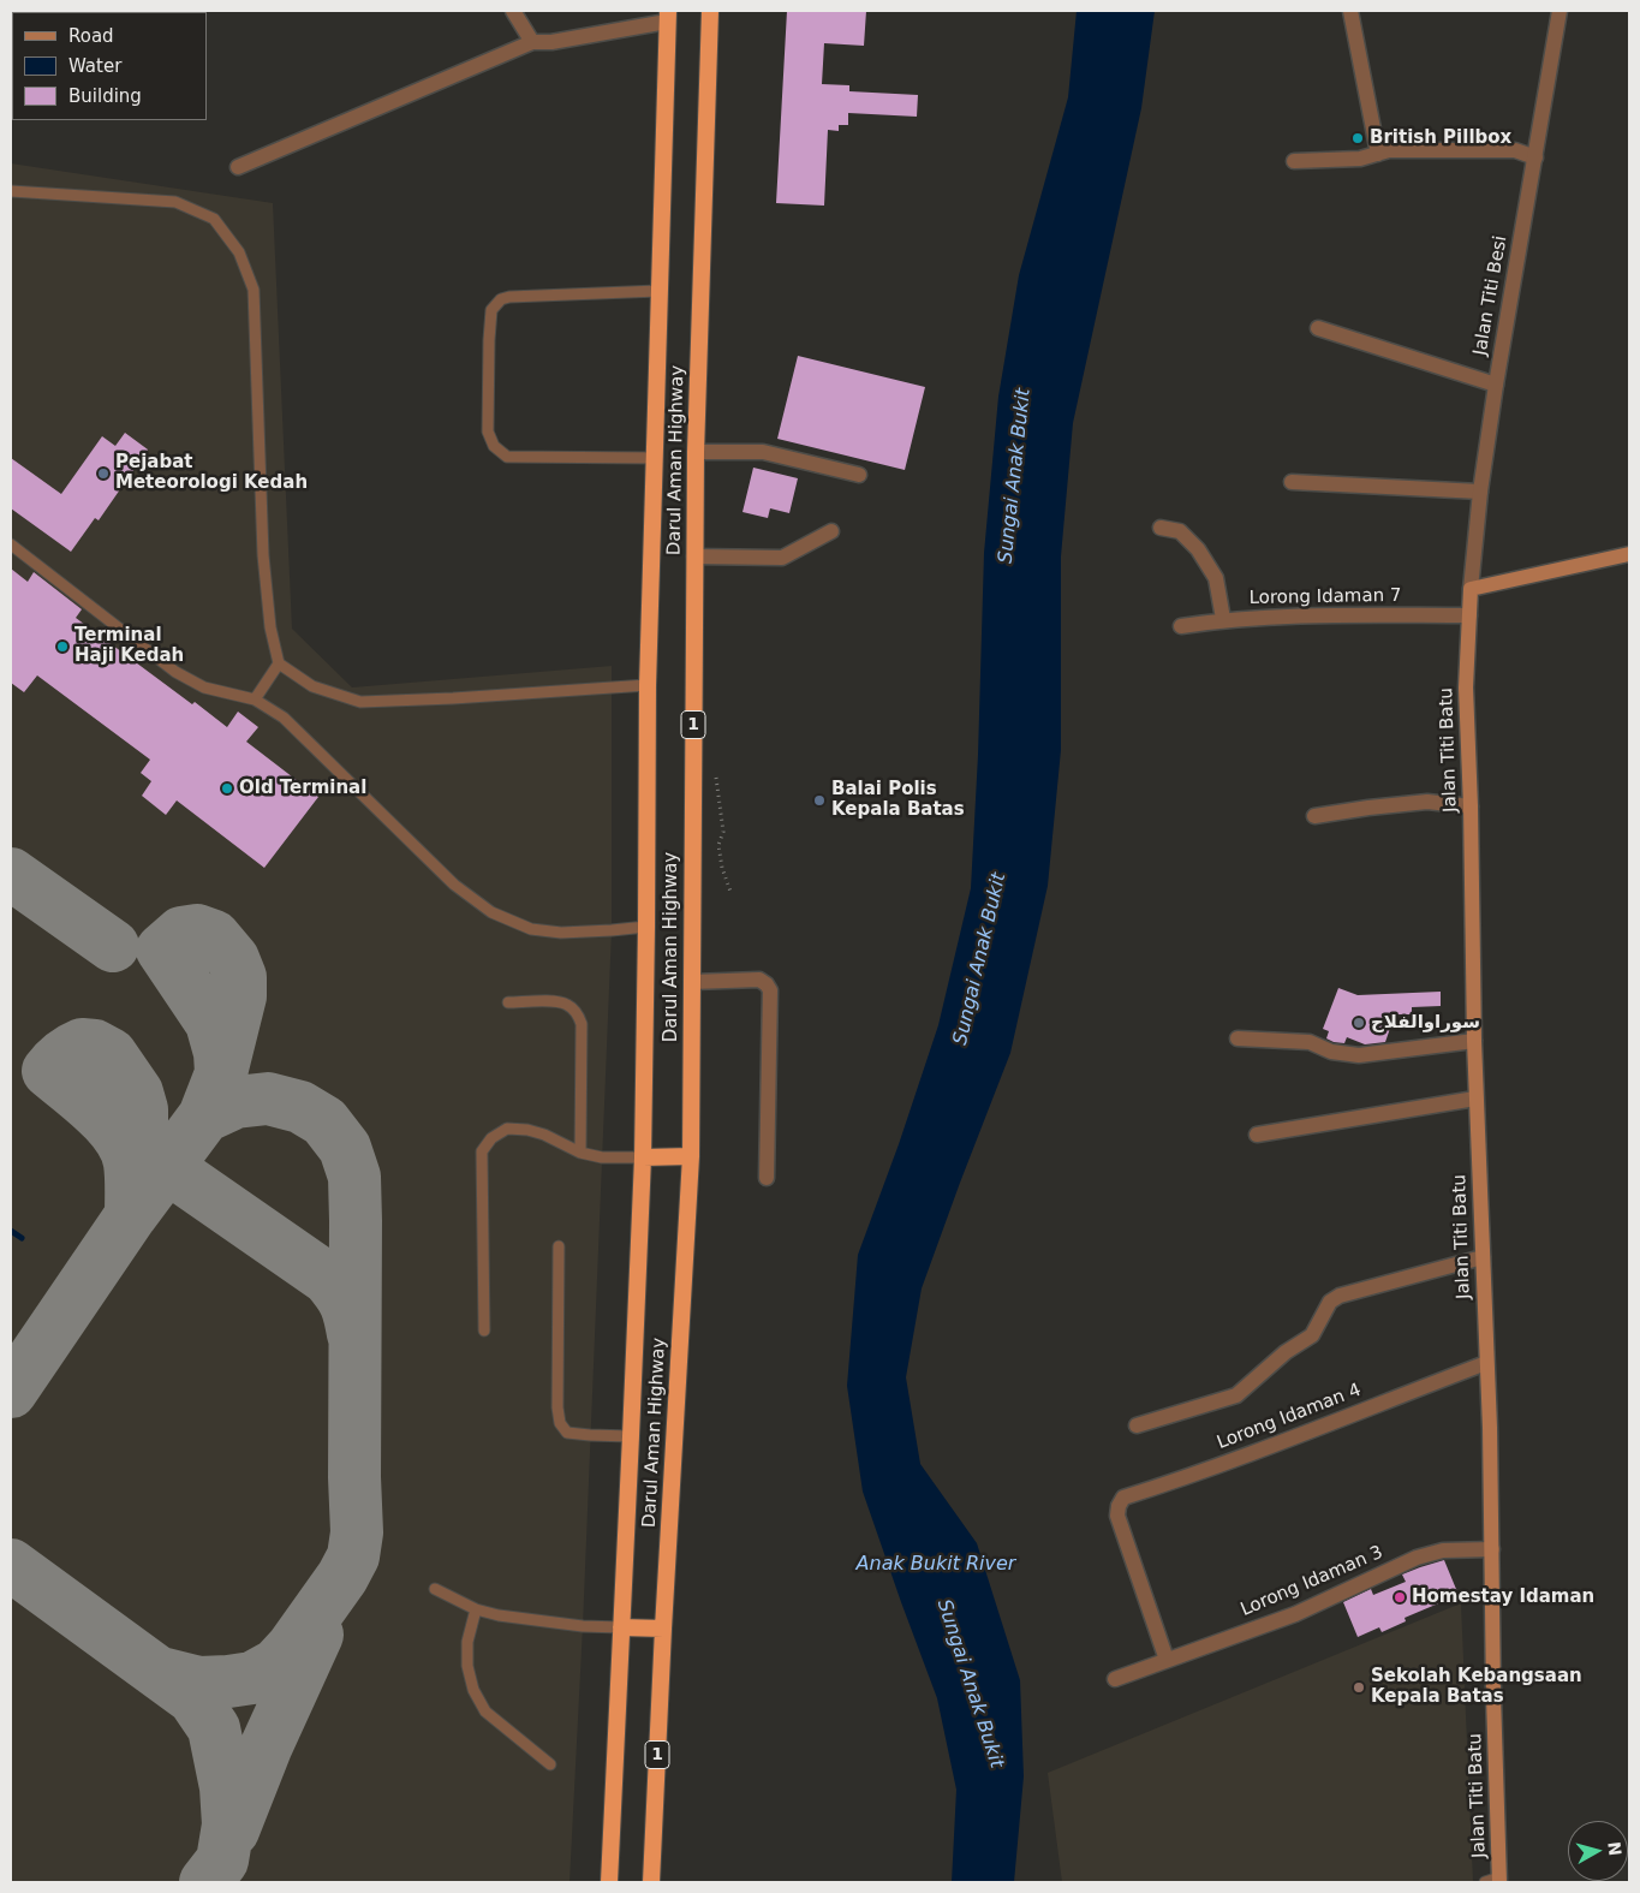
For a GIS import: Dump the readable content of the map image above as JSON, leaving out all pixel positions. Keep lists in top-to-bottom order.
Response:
{
  "streets": {
    "highway": ["Darul Aman Highway", "1"],
    "main road": ["Jalan Titi Batu"],
    "street": [
      "Jalan Titi Besi",
      "Lorong Idaman 7",
      "Lorong Idaman 4",
      "Lorong Idaman 3"
    ]
  },
  "crossings": [
    ["Jalan Titi Besi", "Jalan Titi Batu"],
    ["Lorong Idaman 7", "Jalan Titi Batu"],
    ["Jalan Titi Batu", "Lorong Idaman 4"],
    ["Jalan Titi Batu", "Lorong Idaman 3"],
    ["Lorong Idaman 4", "Lorong Idaman 3"]
  ],
  "water": ["Sungai Anak Bukit", "Anak Bukit River"],
  "places": [
    "British Pillbox",
    "Pejabat Meteorologi Kedah",
    "Terminal Haji Kedah",
    "Old Terminal",
    "Balai Polis Kepala Batas",
    "سوراوالفلاح",
    "Homestay Idaman",
    "Sekolah Kebangsaan Kepala Batas"
  ],
  "legend": ["Road", "Water", "Building"],
  "north": "right"
}
